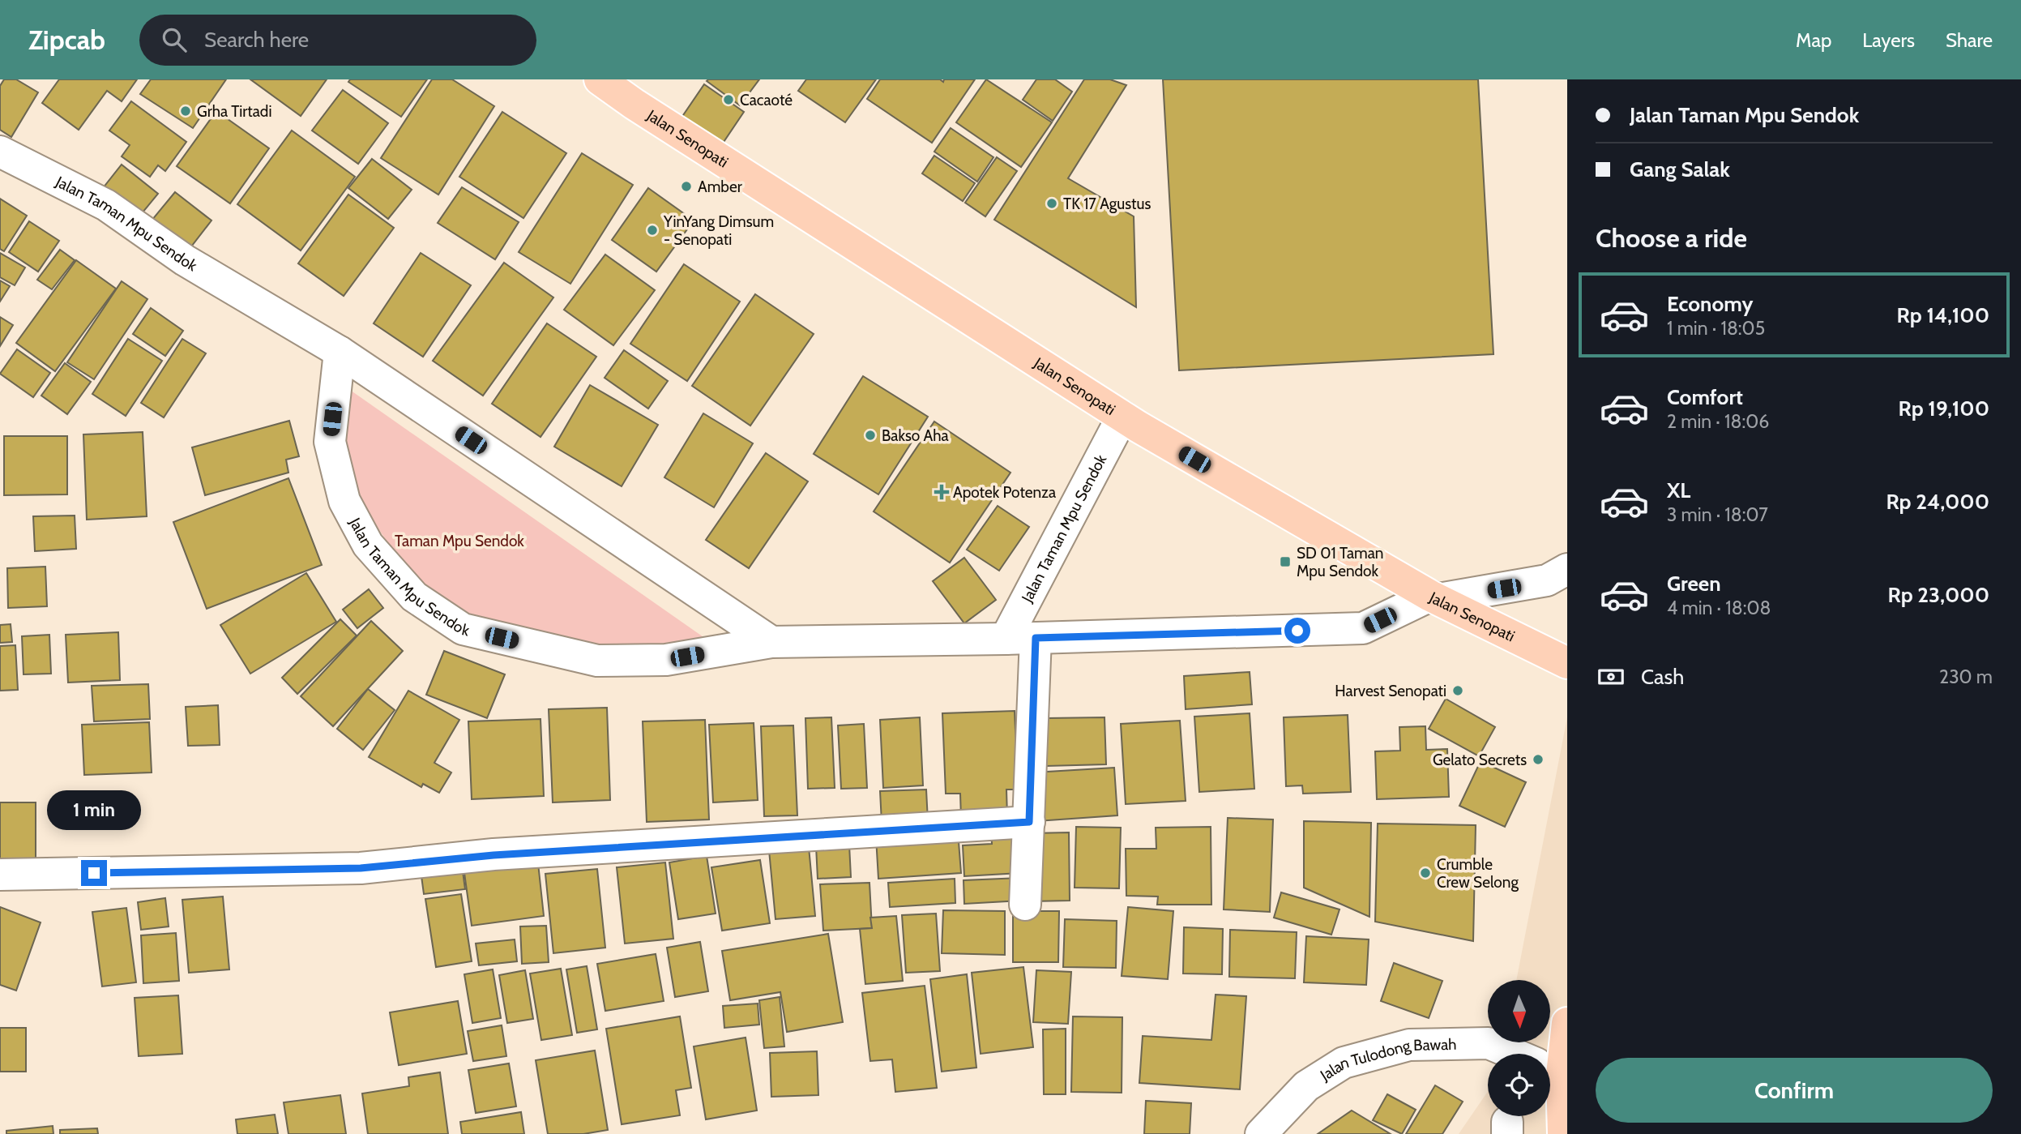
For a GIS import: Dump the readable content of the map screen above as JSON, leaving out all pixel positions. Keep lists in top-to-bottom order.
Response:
{
  "streets": {
    "main road": ["Jalan Senopati"],
    "street": ["Jalan Taman Mpu Sendok", "Jalan Tulodong Bawah"]
  },
  "crossings": [
    ["Jalan Senopati", "Jalan Taman Mpu Sendok"]
  ],
  "parks": ["Taman Mpu Sendok"],
  "places": {
    "other": [
      "Cacaoté",
      "Grha Tirtadi",
      "Amber",
      "TK 17 Agustus",
      "YinYang Dimsum - Senopati",
      "Bakso Aha",
      "Harvest Senopati",
      "Gelato Secrets",
      "Crumble Crew Selong"
    ],
    "health": ["Apotek Potenza"],
    "transit": ["SD 01 Taman Mpu Sendok"]
  },
  "north": "bottom",
  "page": {
    "header": "Zipcab",
    "search": "Search here",
    "nav": ["Map", "Layers", "Share"],
    "banner": ["Jalan Taman Mpu Sendok", "Gang Salak"],
    "heading": "Choose a ride",
    "list": [
      {
        "name": "Economy",
        "note": "1 min · 18:05",
        "value": "Rp 14,100"
      },
      {
        "name": "Comfort",
        "note": "2 min · 18:06",
        "value": "Rp 19,100"
      },
      {
        "name": "XL",
        "note": "3 min · 18:07",
        "value": "Rp 24,000"
      },
      {
        "name": "Green",
        "note": "4 min · 18:08",
        "value": "Rp 23,000"
      }
    ],
    "pay": ["Cash", "230 m"],
    "bubble": "1 min",
    "buttons": "Confirm"
  }
}
